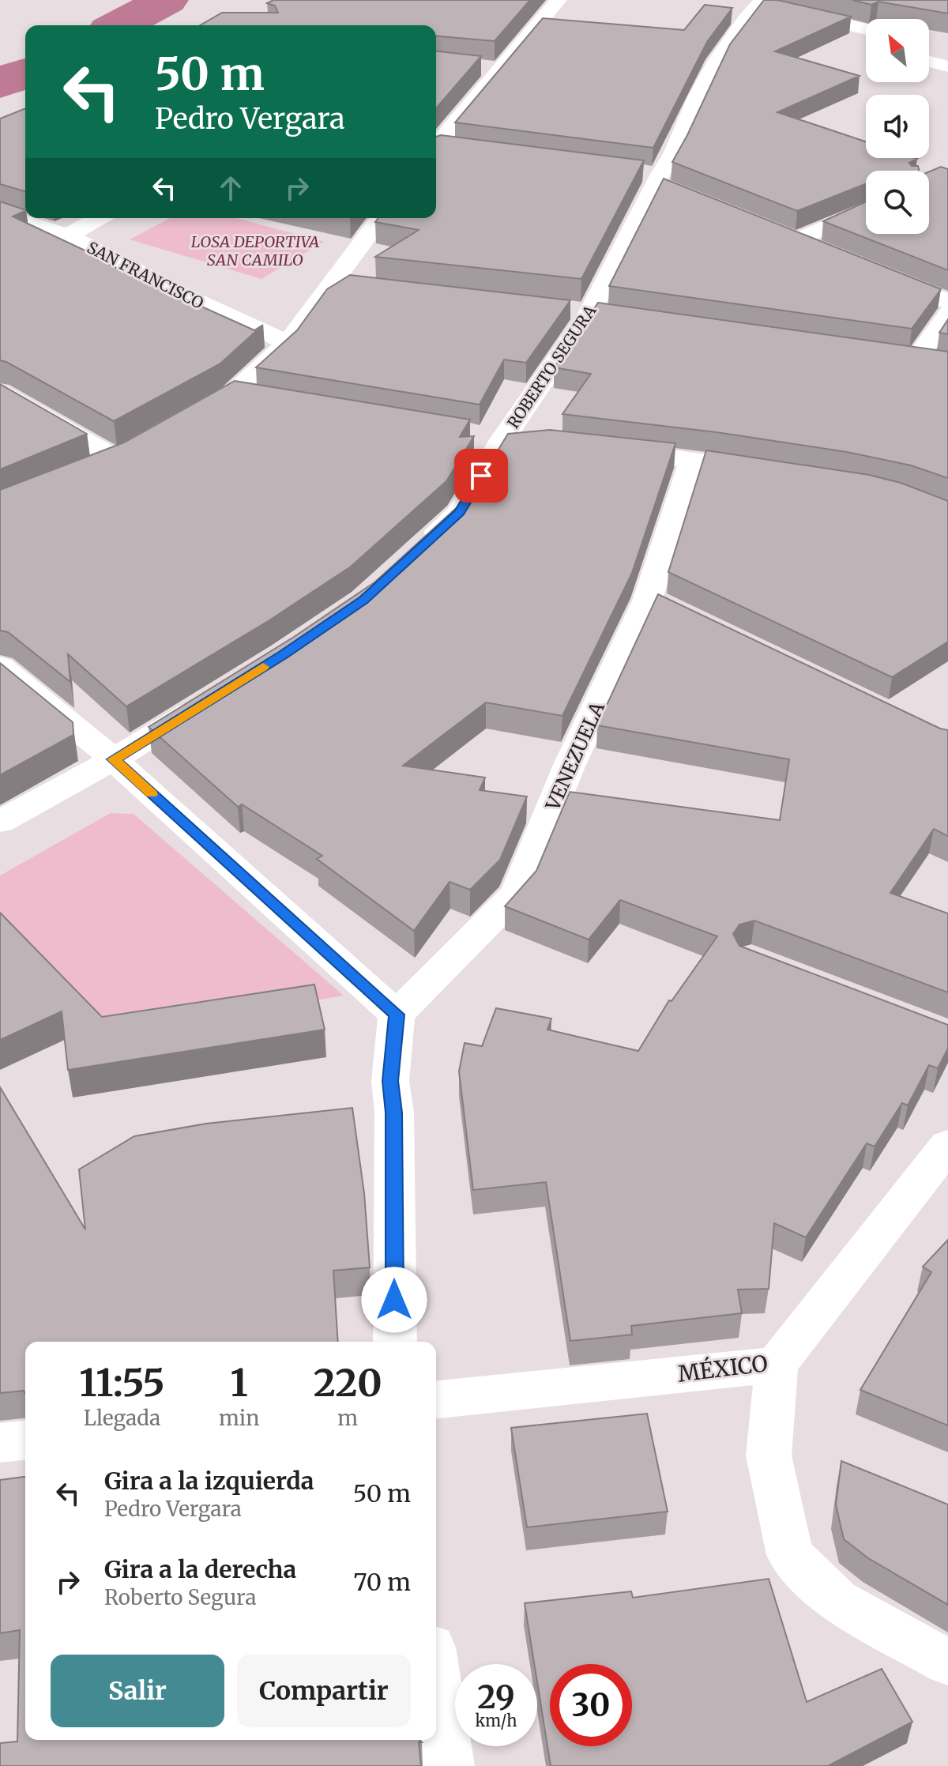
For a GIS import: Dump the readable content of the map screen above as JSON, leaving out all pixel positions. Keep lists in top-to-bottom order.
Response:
{
  "streets": {
    "street": [
      "SAN FRANCISCO",
      "ROBERTO SEGURA",
      "VENEZUELA",
      "MÉXICO"
    ]
  },
  "parks": ["LOSA DEPORTIVA SAN CAMILO"],
  "north": "top left",
  "page": {
    "turn": ["50 m", "Pedro Vergara"],
    "eta": [
      "11:55",
      "Llegada",
      "1",
      "min",
      "220",
      "m"
    ],
    "list": [
      {
        "name": "Gira a la izquierda",
        "note": "Pedro Vergara",
        "value": "50 m"
      },
      {
        "name": "Gira a la derecha",
        "note": "Roberto Segura",
        "value": "70 m"
      }
    ],
    "buttons": ["Salir", "Compartir"],
    "speed": "29 km/h",
    "limit": "30"
  }
}
